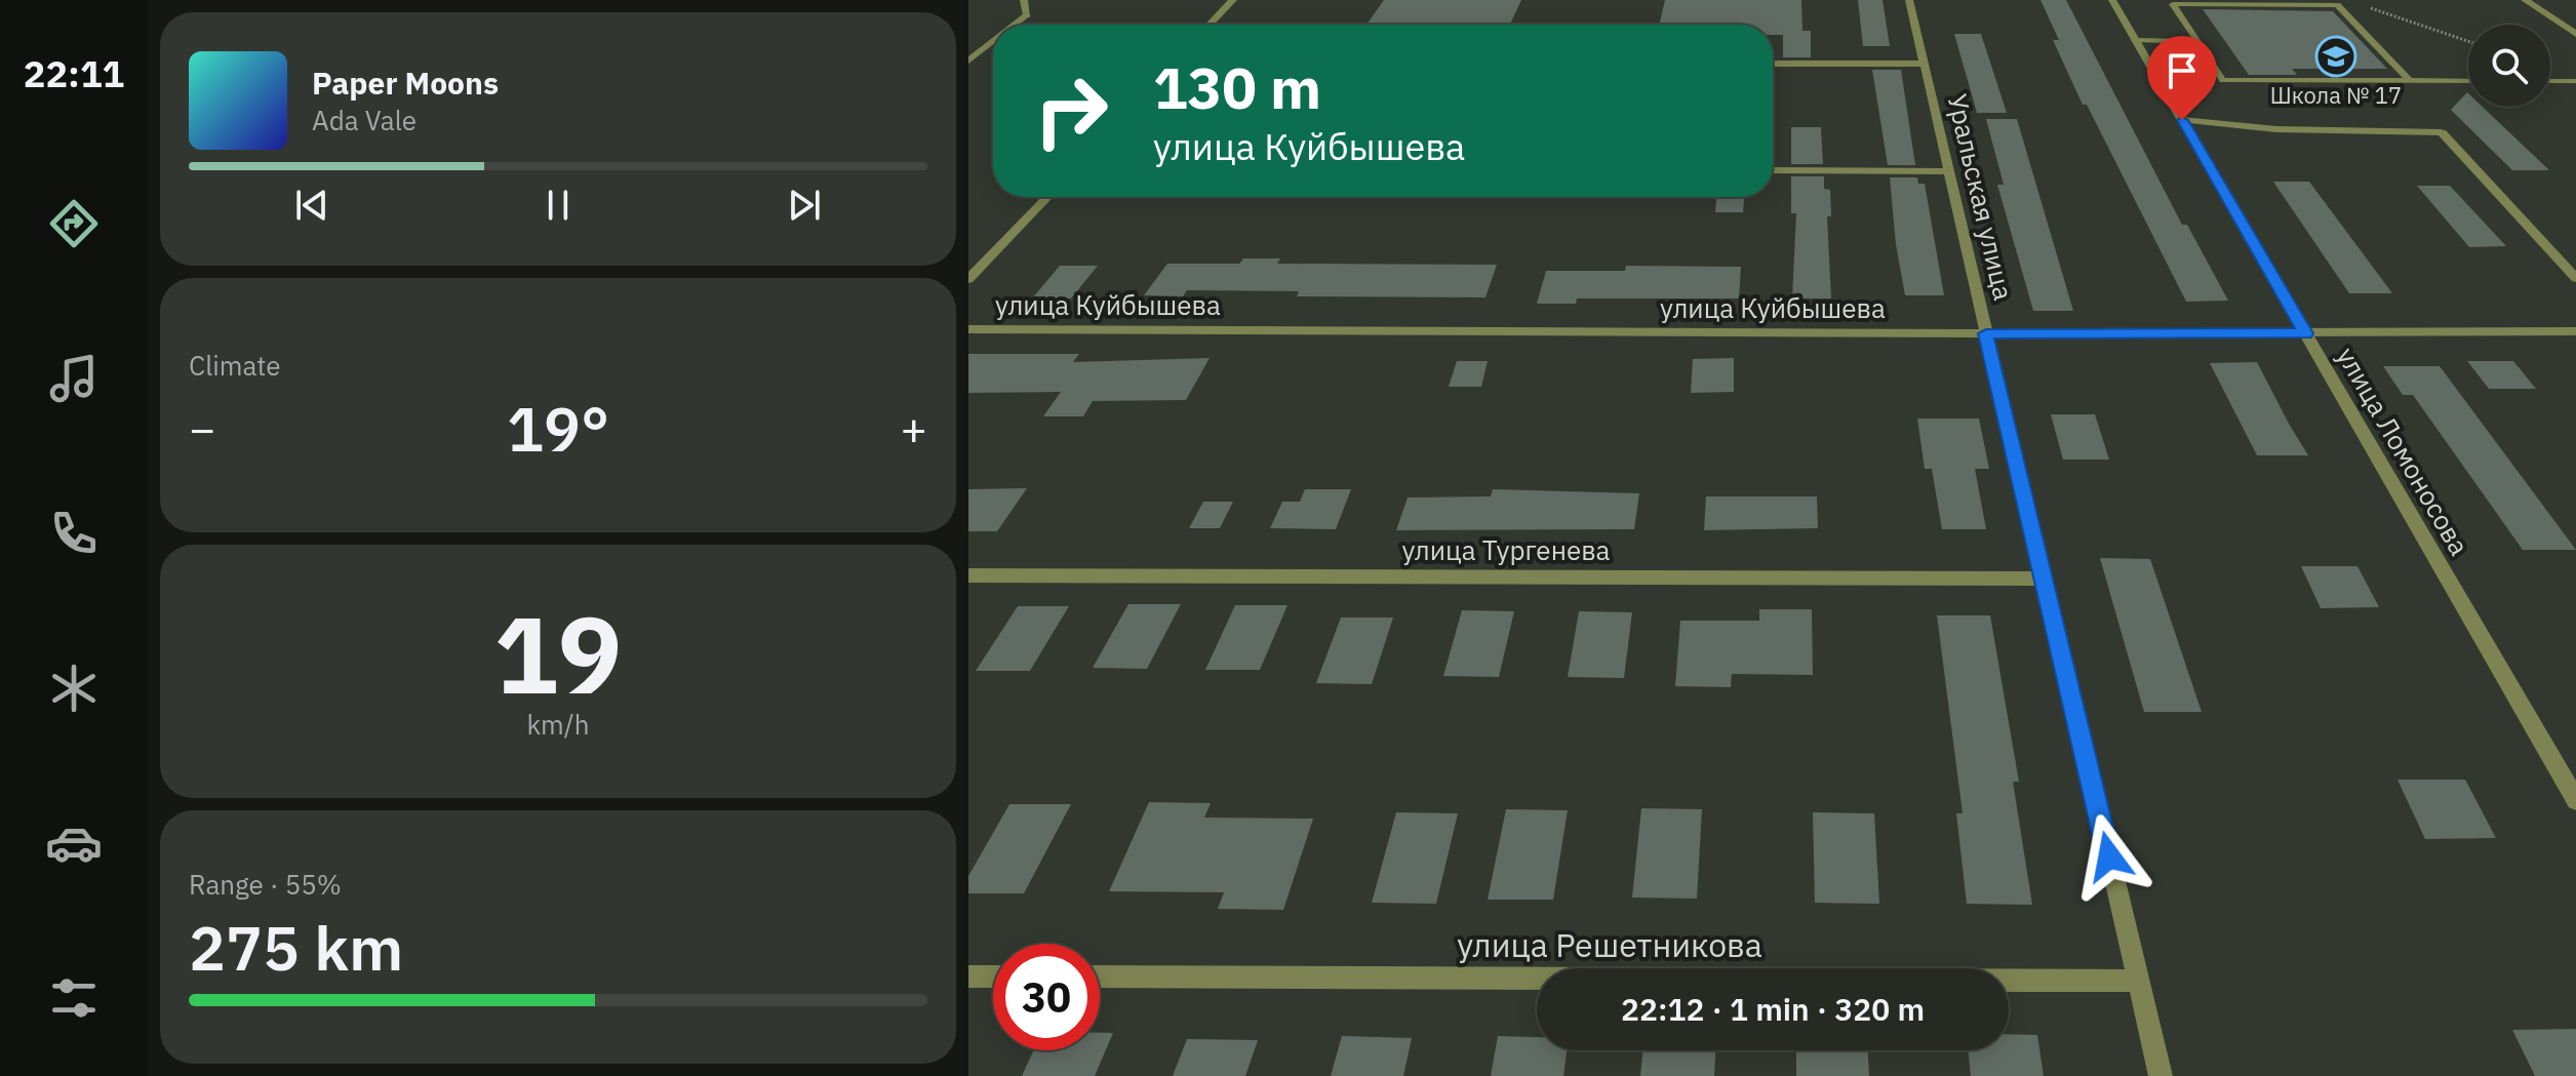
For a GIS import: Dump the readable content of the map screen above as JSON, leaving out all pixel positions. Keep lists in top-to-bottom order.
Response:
{
  "streets": {
    "street": [
      "Уральская улица",
      "улица Куйбышева",
      "улица Ломоносова",
      "улица Тургенева",
      "улица Решетникова"
    ]
  },
  "crossings": [
    ["Уральская улица", "улица Куйбышева"],
    ["Уральская улица", "улица Тургенева"],
    ["Уральская улица", "улица Решетникова"],
    ["улица Куйбышева", "улица Ломоносова"]
  ],
  "places": {
    "school or university": ["Школа № 17"]
  },
  "page": {
    "tabs": "22:11",
    "turn": ["130 m", "улица Куйбышева"],
    "song": ["Paper Moons", "Ada Vale"],
    "tile": [
      "Climate",
      ["19", "km/h"],
      ["Range · 55%", "275 km"]
    ],
    "heat": ["−", "19°", "+"],
    "limit": "30",
    "trip": "22:12 · 1 min · 320 m"
  }
}
